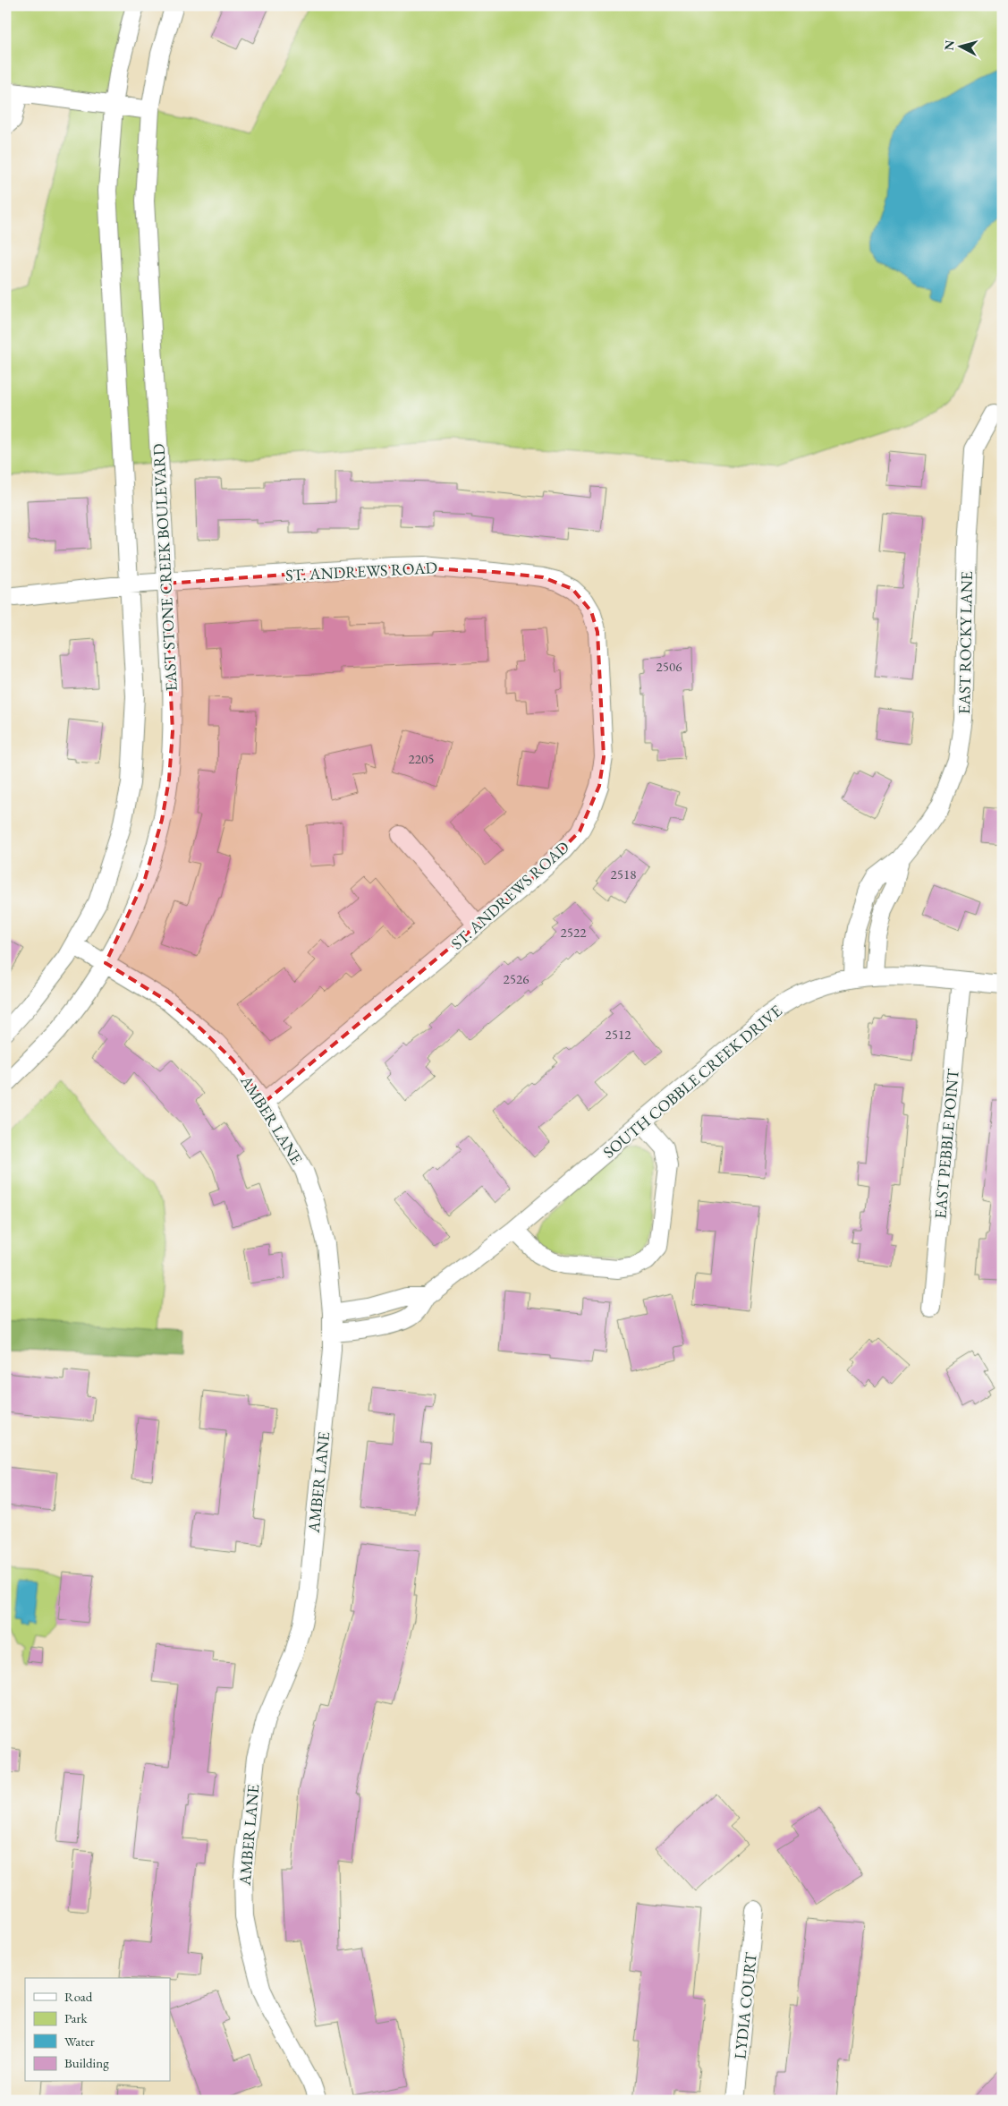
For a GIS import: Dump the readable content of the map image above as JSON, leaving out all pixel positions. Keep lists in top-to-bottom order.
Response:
{
  "streets": {
    "street": [
      "EAST STONE CREEK BOULEVARD",
      "ST. ANDREWS ROAD",
      "EAST ROCKY LANE",
      "SOUTH COBBLE CREEK DRIVE",
      "AMBER LANE",
      "EAST PEBBLE POINT",
      "LYDIA COURT"
    ]
  },
  "crossings": [
    ["EAST STONE CREEK BOULEVARD", "ST. ANDREWS ROAD"],
    ["EAST STONE CREEK BOULEVARD", "AMBER LANE"],
    ["ST. ANDREWS ROAD", "AMBER LANE"],
    ["EAST ROCKY LANE", "SOUTH COBBLE CREEK DRIVE"],
    ["SOUTH COBBLE CREEK DRIVE", "AMBER LANE"],
    ["SOUTH COBBLE CREEK DRIVE", "EAST PEBBLE POINT"]
  ],
  "house_numbers": [
    "2506",
    "2205",
    "2518",
    "2522",
    "2526",
    "2512"
  ],
  "legend": [
    "Road",
    "Park",
    "Water",
    "Building"
  ],
  "north": "left"
}
